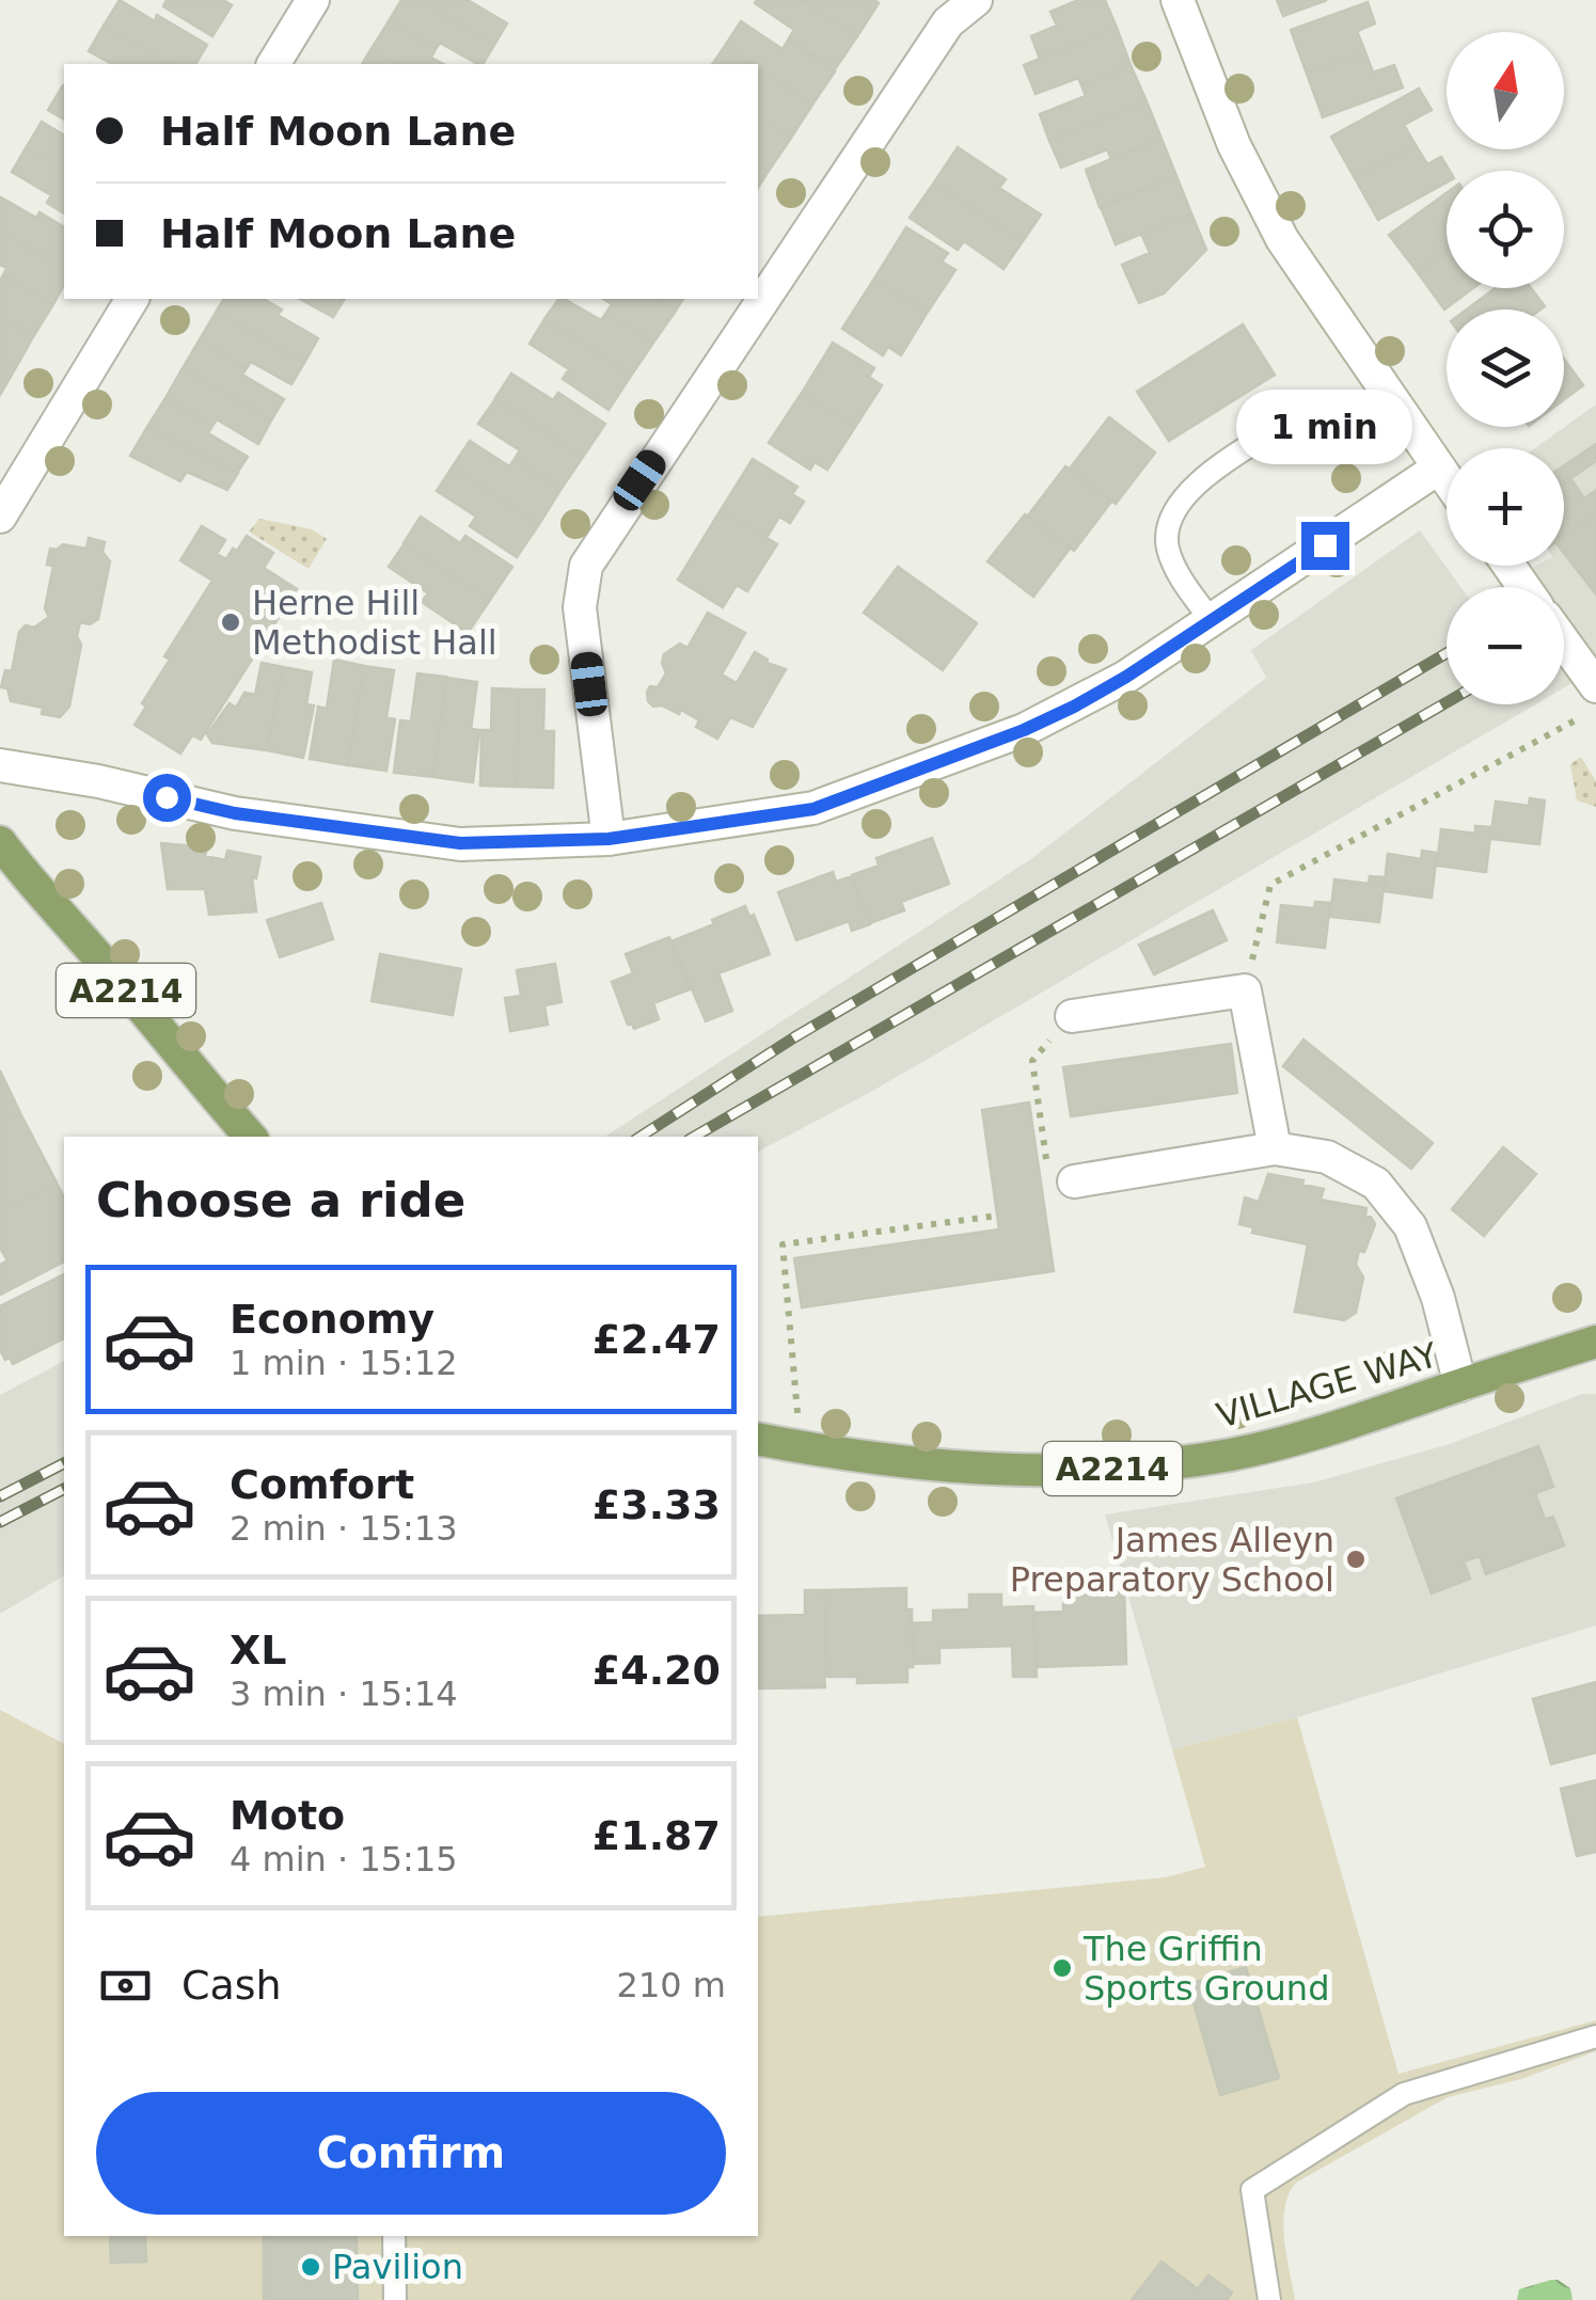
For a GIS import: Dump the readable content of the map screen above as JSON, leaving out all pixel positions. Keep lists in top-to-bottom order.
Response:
{
  "streets": {
    "main road": ["A2214", "VILLAGE WAY"]
  },
  "places": [
    "Herne Hill Methodist Hall",
    "James Alleyn Preparatory School",
    "The Griffin Sports Ground",
    "Pavilion"
  ],
  "north": "top",
  "page": {
    "map_buttons": ["+", "−"],
    "banner": ["Half Moon Lane", "Half Moon Lane"],
    "bubble": "1 min",
    "heading": "Choose a ride",
    "list": [
      {
        "name": "Economy",
        "note": "1 min · 15:12",
        "value": "£2.47"
      },
      {
        "name": "Comfort",
        "note": "2 min · 15:13",
        "value": "£3.33"
      },
      {
        "name": "XL",
        "note": "3 min · 15:14",
        "value": "£4.20"
      },
      {
        "name": "Moto",
        "note": "4 min · 15:15",
        "value": "£1.87"
      }
    ],
    "pay": ["Cash", "210 m"],
    "buttons": "Confirm"
  }
}
